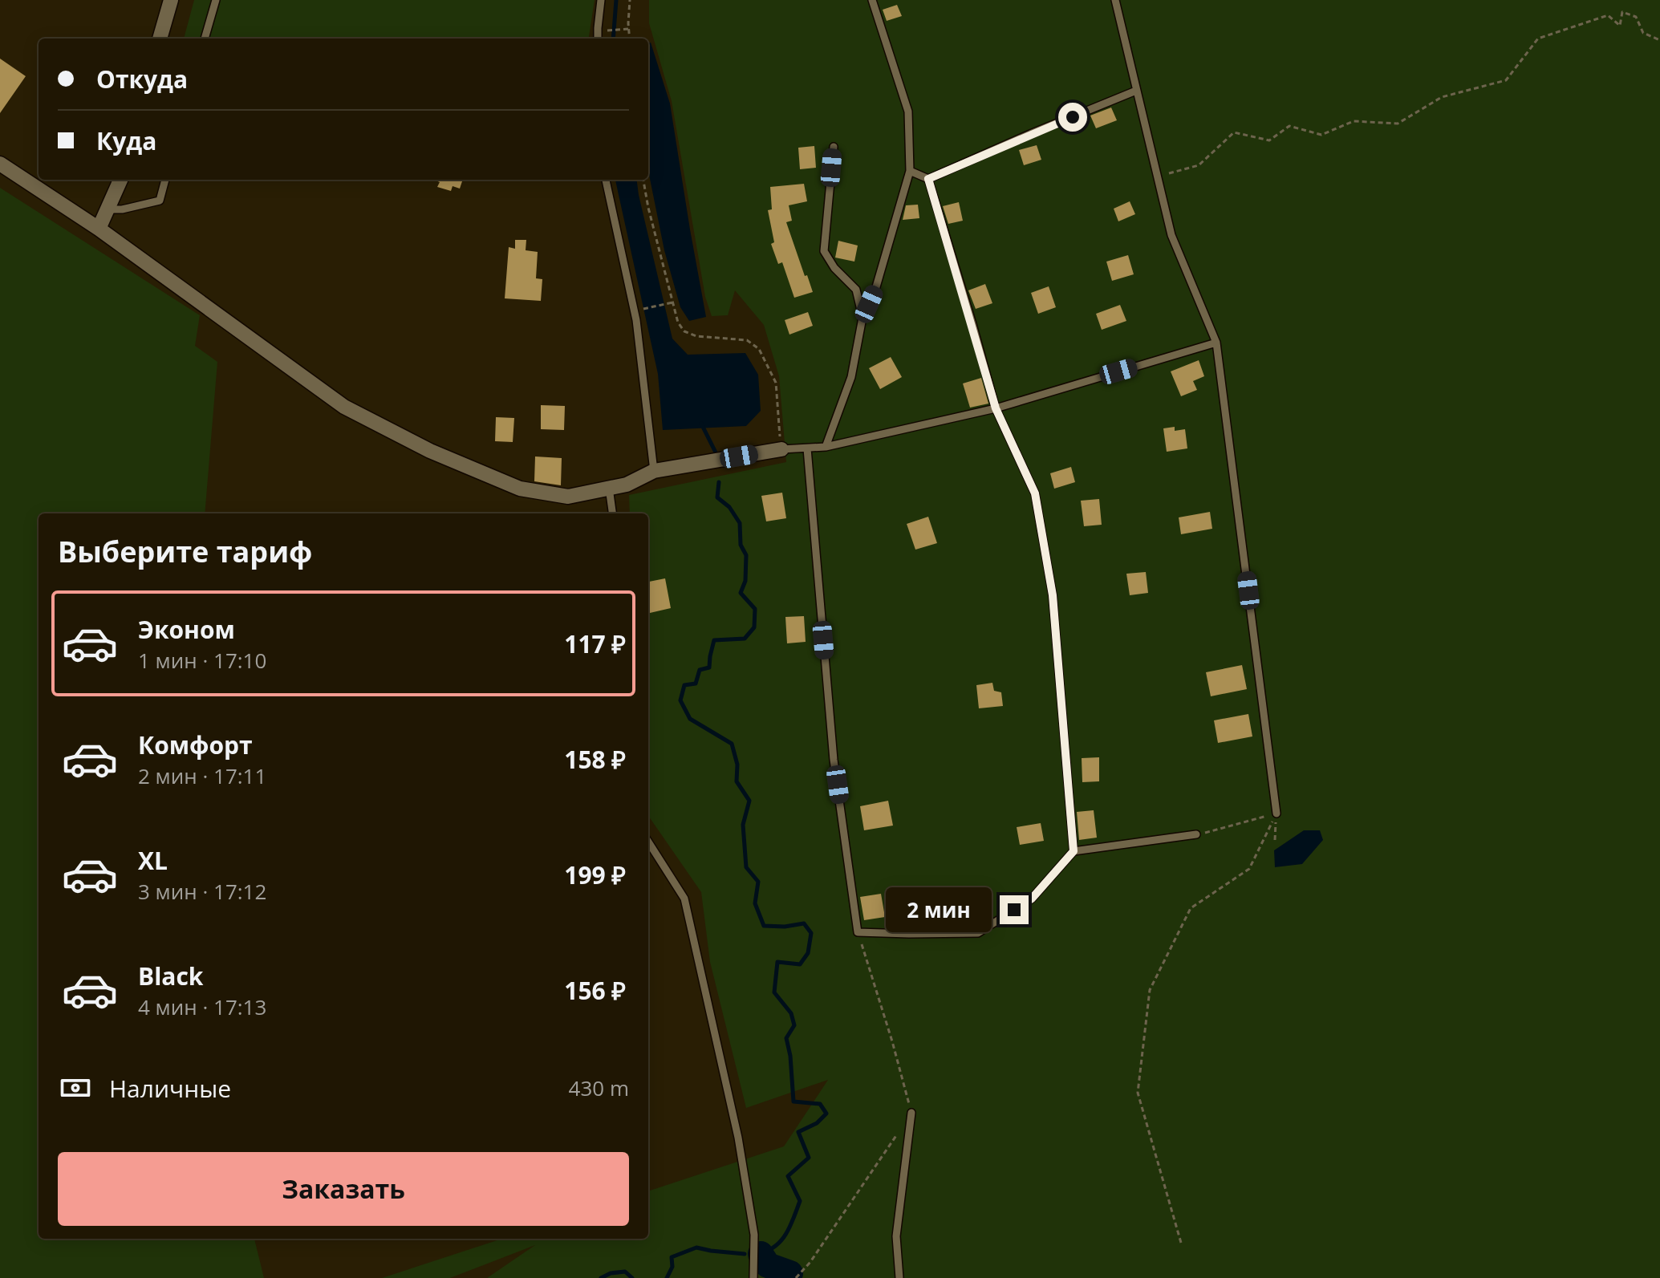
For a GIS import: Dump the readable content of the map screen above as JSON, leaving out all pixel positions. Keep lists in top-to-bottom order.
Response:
{
  "page": {
    "banner": ["Откуда", "Куда"],
    "heading": "Выберите тариф",
    "list": [
      {
        "name": "Эконом",
        "note": "1 мин · 17:10",
        "value": "117 ₽"
      },
      {
        "name": "Комфорт",
        "note": "2 мин · 17:11",
        "value": "158 ₽"
      },
      {
        "name": "XL",
        "note": "3 мин · 17:12",
        "value": "199 ₽"
      },
      {
        "name": "Black",
        "note": "4 мин · 17:13",
        "value": "156 ₽"
      }
    ],
    "bubble": "2 мин",
    "pay": ["Наличные", "430 m"],
    "buttons": "Заказать"
  }
}
